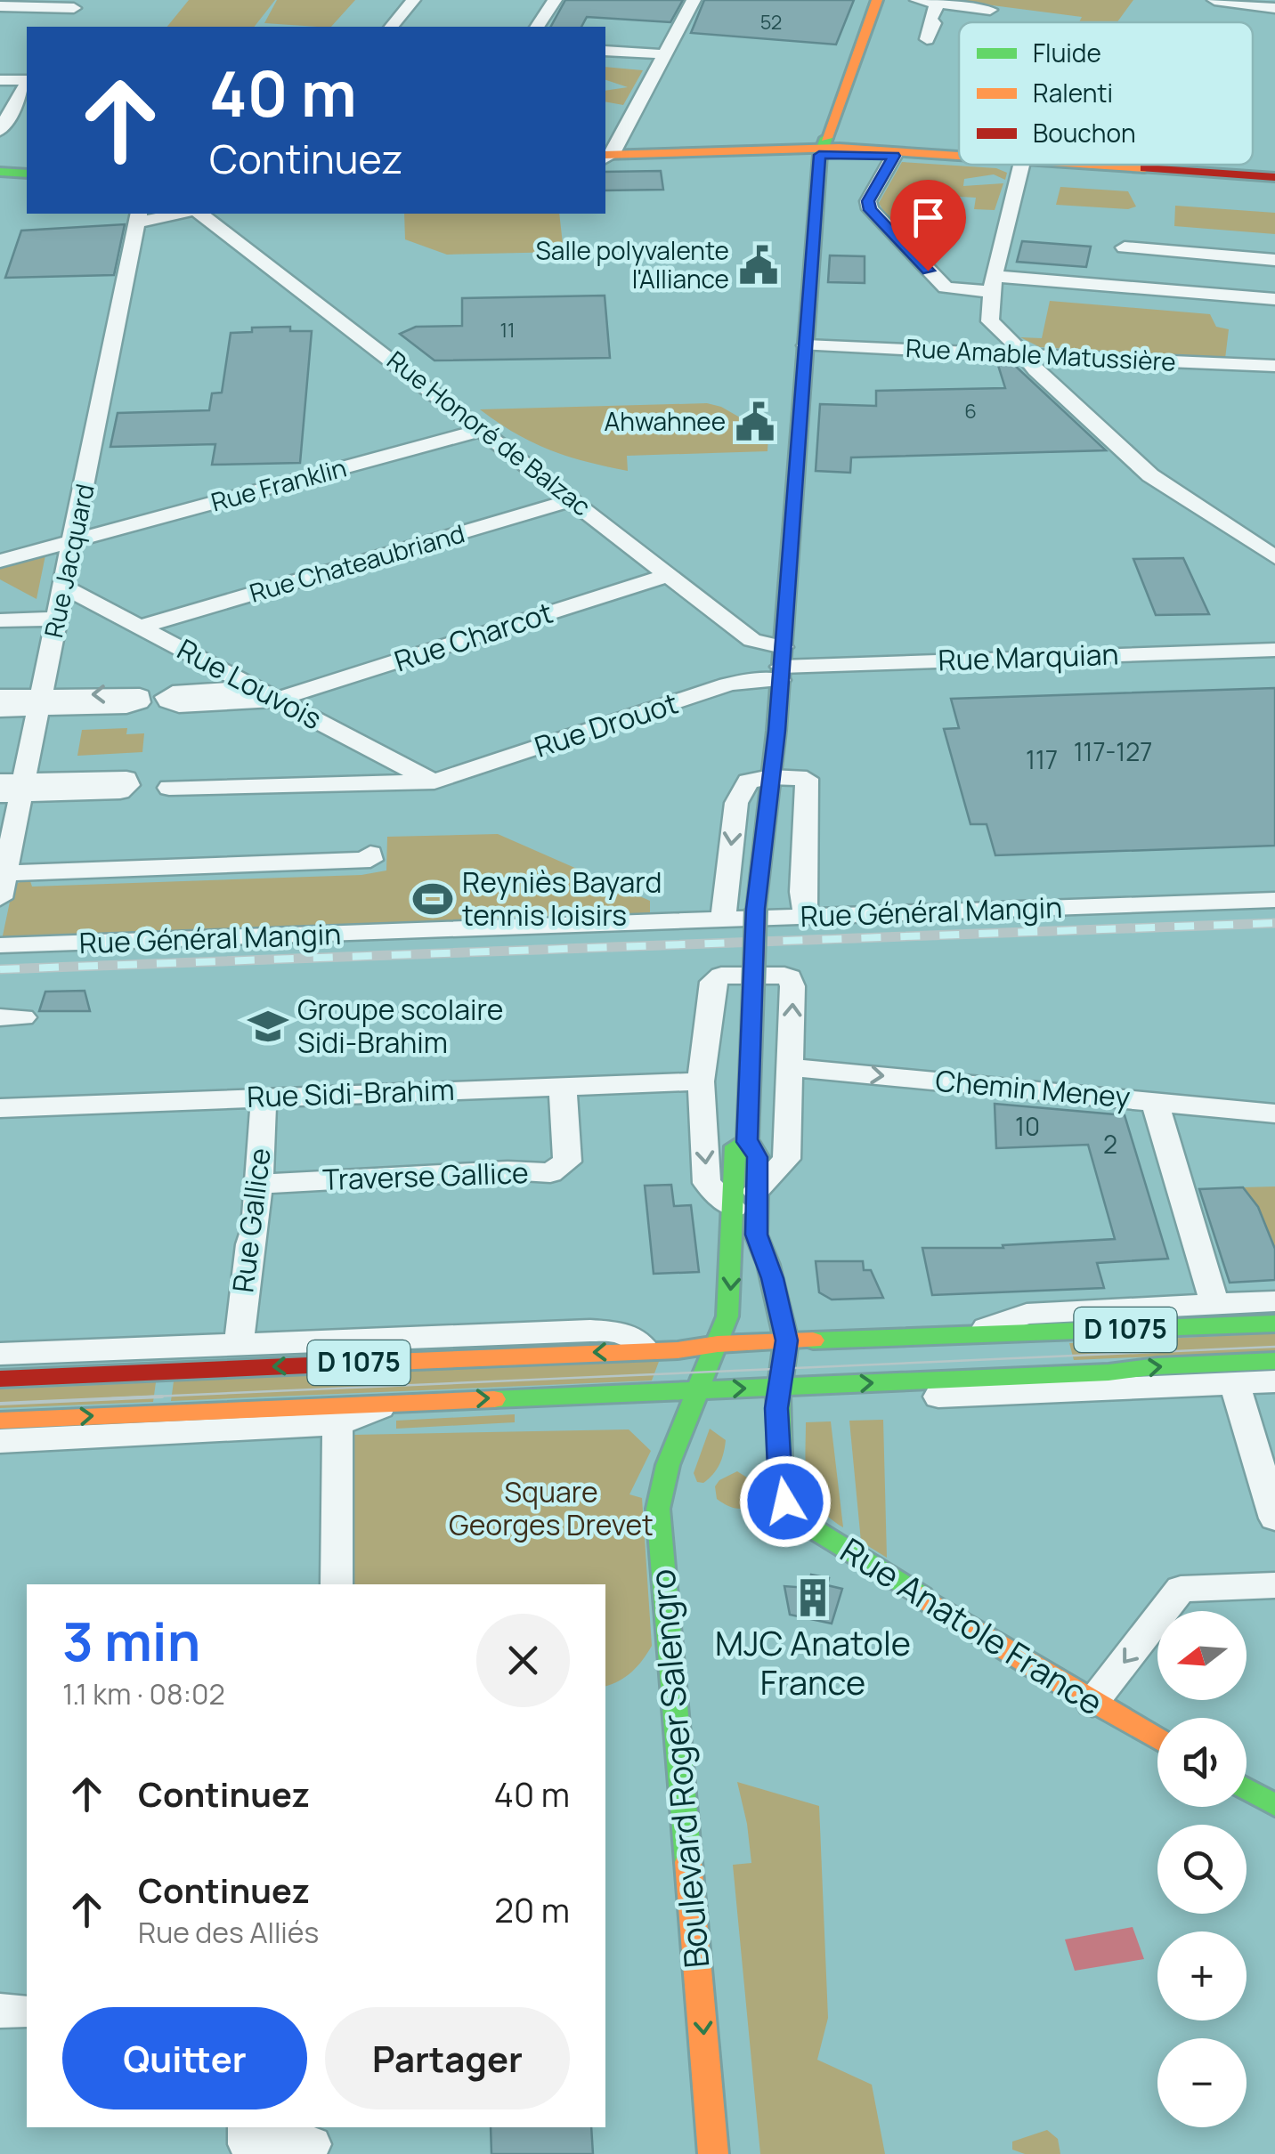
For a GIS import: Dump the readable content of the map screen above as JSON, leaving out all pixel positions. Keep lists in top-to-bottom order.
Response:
{
  "streets": {
    "main road": ["D 1075", "Rue Anatole France", "Boulevard Roger Salengro"],
    "street": [
      "Rue Amable Matussière",
      "Rue Honoré de Balzac",
      "Rue Franklin",
      "Rue Jacquard",
      "Rue Chateaubriand",
      "Rue Charcot",
      "Rue Marquian",
      "Rue Louvois",
      "Rue Drouot",
      "Rue Général Mangin",
      "Chemin Meney",
      "Rue Sidi-Brahim",
      "Traverse Gallice",
      "Rue Gallice"
    ]
  },
  "crossings": [
    ["Rue Honoré de Balzac", "Rue Franklin"],
    ["Rue Honoré de Balzac", "Rue Chateaubriand"],
    ["Rue Honoré de Balzac", "Rue Charcot"],
    ["Rue Honoré de Balzac", "Rue Marquian"],
    ["Rue Honoré de Balzac", "Rue Drouot"],
    ["Rue Franklin", "Rue Jacquard"],
    ["Rue Jacquard", "Rue Louvois"],
    ["Rue Chateaubriand", "Rue Louvois"],
    ["Rue Charcot", "Rue Louvois"],
    ["Rue Marquian", "Rue Drouot"],
    ["Rue Louvois", "Rue Drouot"],
    ["Rue Sidi-Brahim", "Traverse Gallice"],
    ["Rue Sidi-Brahim", "Rue Gallice"],
    ["Traverse Gallice", "Rue Gallice"],
    ["D 1075", "Rue Anatole France"],
    ["D 1075", "Boulevard Roger Salengro"]
  ],
  "one_way": ["Boulevard Roger Salengro"],
  "parks": ["Square Georges Drevet"],
  "places": {
    "public building": ["Salle polyvalente l'Alliance", "Ahwahnee"],
    "sports": ["Reyniès Bayard tennis loisirs"],
    "school or university": ["Groupe scolaire Sidi-Brahim"],
    "building": ["MJC Anatole France"]
  },
  "house_numbers": [
    "52",
    "11",
    "6",
    "117-127",
    "117",
    "10",
    "2"
  ],
  "legend": ["Fluide", "Ralenti", "Bouchon"],
  "north": "left",
  "page": {
    "turn": ["40 m", "Continuez"],
    "heading": ["3 min", "1.1 km · 08:02"],
    "map_buttons": ["+", "−"],
    "list": [
      {
        "name": "Continuez",
        "value": "40 m"
      },
      {
        "name": "Continuez",
        "note": "Rue des Alliés",
        "value": "20 m"
      }
    ],
    "buttons": ["Quitter", "Partager"]
  }
}
